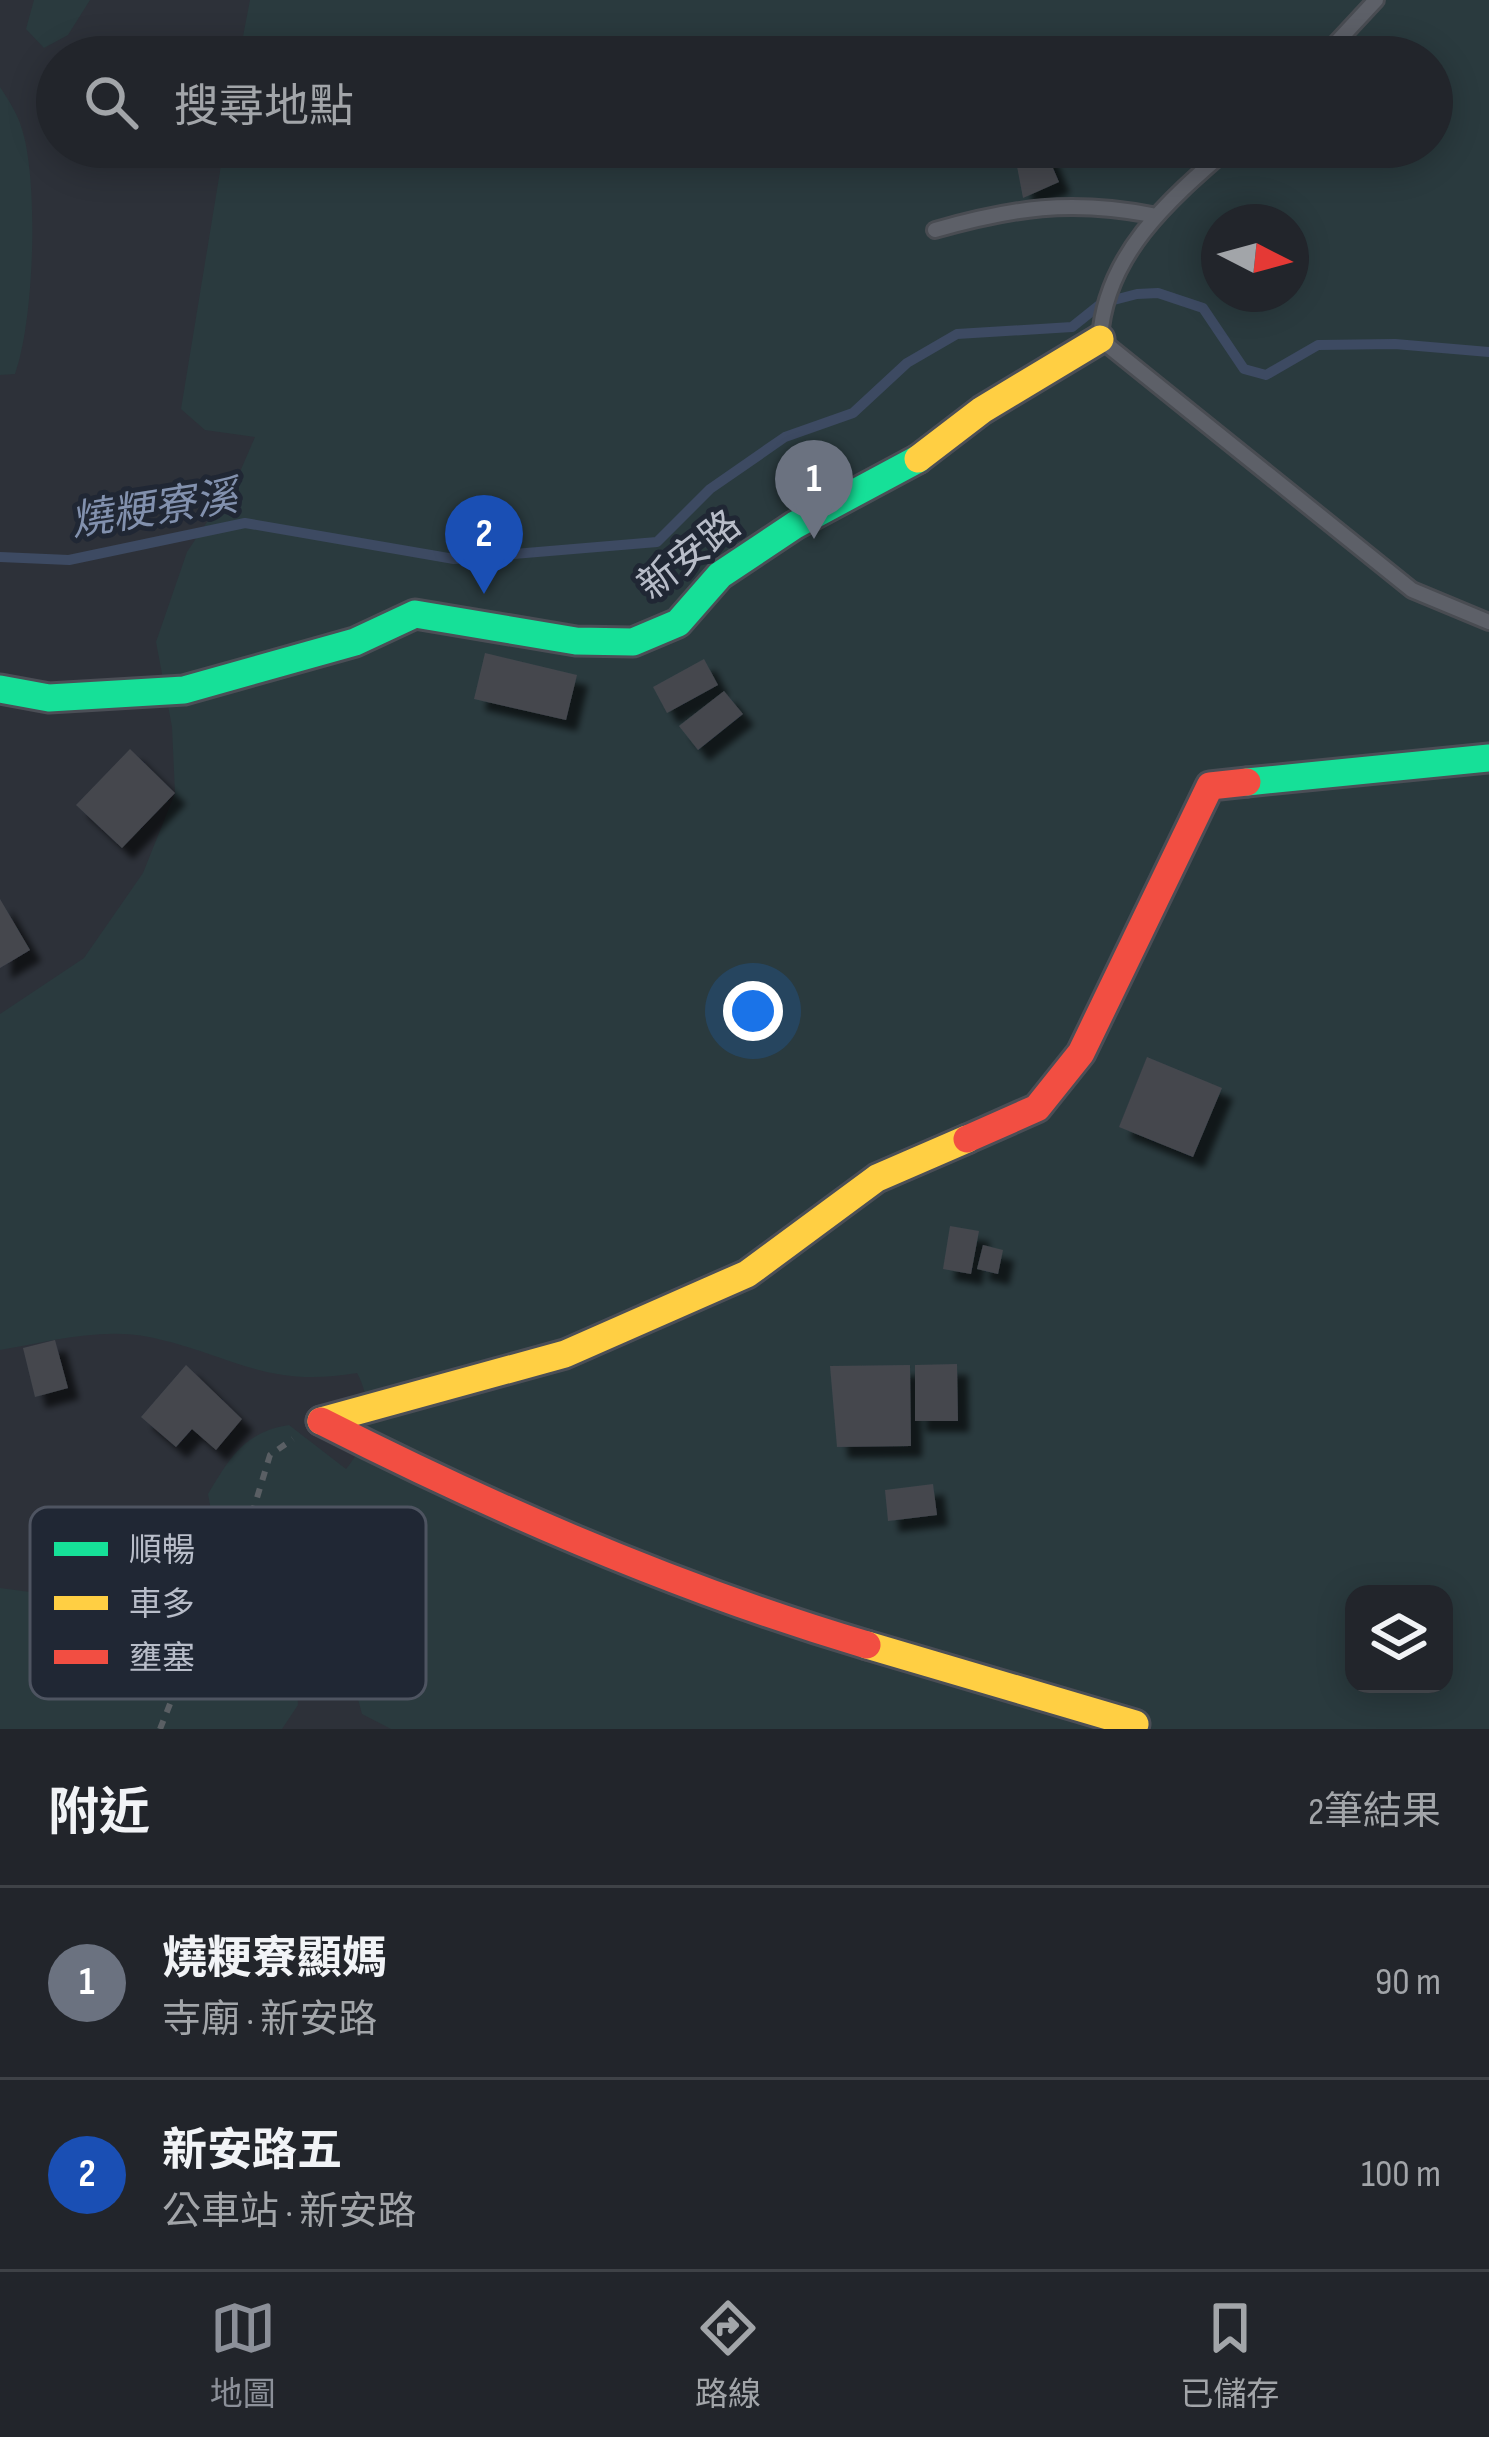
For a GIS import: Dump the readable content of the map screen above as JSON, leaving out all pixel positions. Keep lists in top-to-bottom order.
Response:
{
  "streets": {
    "street": ["新安路"]
  },
  "water": ["燒粳寮溪"],
  "legend": ["順暢", "車多", "壅塞"],
  "north": "right",
  "page": {
    "search": "搜尋地點",
    "pins": ["1", "2"],
    "heading": ["附近", "2筆結果"],
    "list": [
      {
        "mark": "1",
        "name": "燒粳寮顯媽",
        "note": "寺廟 · 新安路",
        "value": "90 m"
      },
      {
        "mark": "2",
        "name": "新安路五",
        "note": "公車站 · 新安路",
        "value": "100 m"
      }
    ],
    "nav": ["地圖", "路線", "已儲存"]
  }
}
